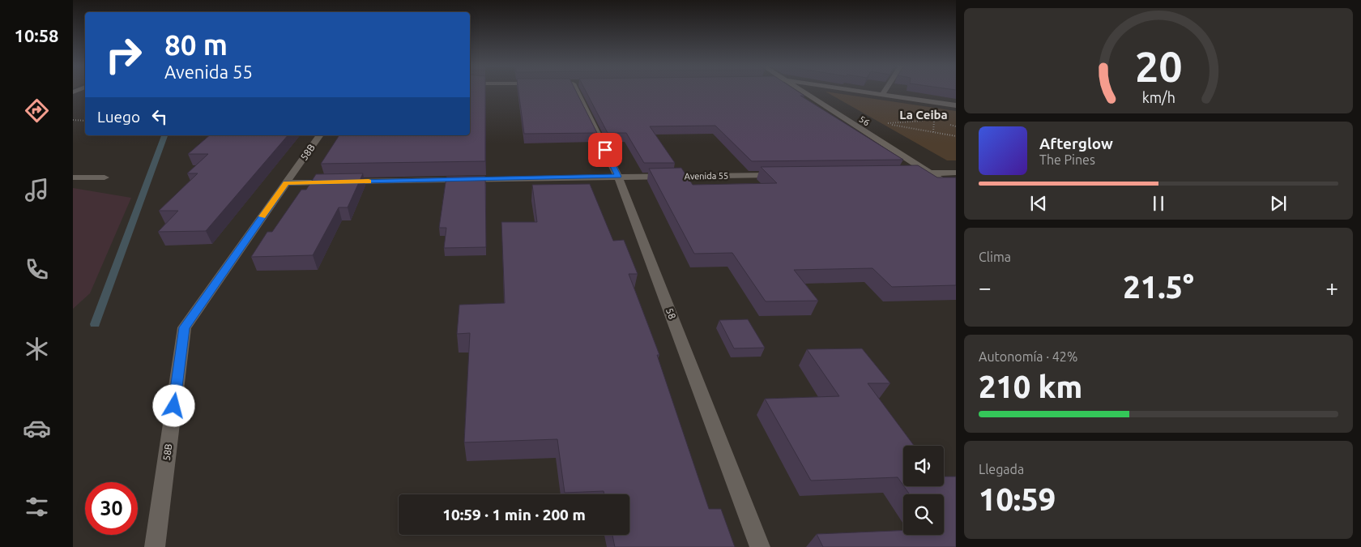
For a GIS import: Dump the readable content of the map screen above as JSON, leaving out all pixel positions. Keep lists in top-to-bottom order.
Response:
{
  "streets": {
    "street": [
      "56",
      "58B",
      "Avenida 55",
      "58"
    ]
  },
  "crossings": [
    ["58B", "Avenida 55"],
    ["Avenida 55", "58"]
  ],
  "districts": ["La Ceiba"],
  "page": {
    "tabs": "10:58",
    "turn": ["80 m", "Avenida 55"],
    "then": "Luego",
    "song": ["Afterglow", "The Pines"],
    "tile": [
      "Clima",
      ["Autonomía · 42%", "210 km"],
      ["Llegada", "10:59"]
    ],
    "heat": ["−", "21.5°", "+"],
    "limit": "30",
    "trip": "10:59 · 1 min · 200 m",
    "gauge": ["20", "km/h"]
  }
}
